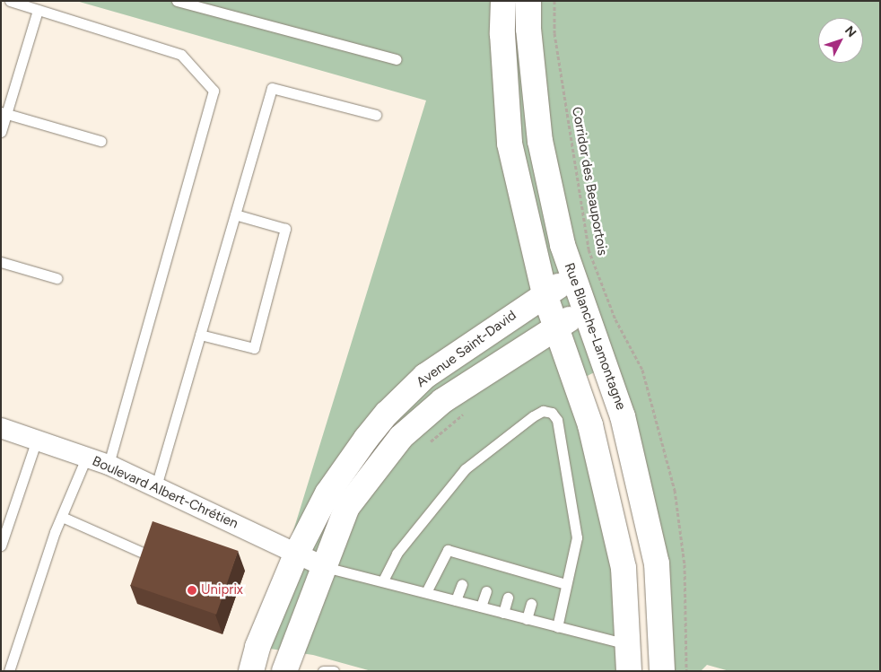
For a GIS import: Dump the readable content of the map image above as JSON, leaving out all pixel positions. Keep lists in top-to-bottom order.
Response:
{
  "streets": {
    "street": ["Rue Blanche-Lamontagne", "Avenue Saint-David", "Boulevard Albert-Chrétien"],
    "path": ["Corridor des Beauportois"]
  },
  "crossings": [
    ["Rue Blanche-Lamontagne", "Avenue Saint-David"],
    ["Avenue Saint-David", "Boulevard Albert-Chrétien"]
  ],
  "places": ["Uniprix"],
  "north": "top right"
}
